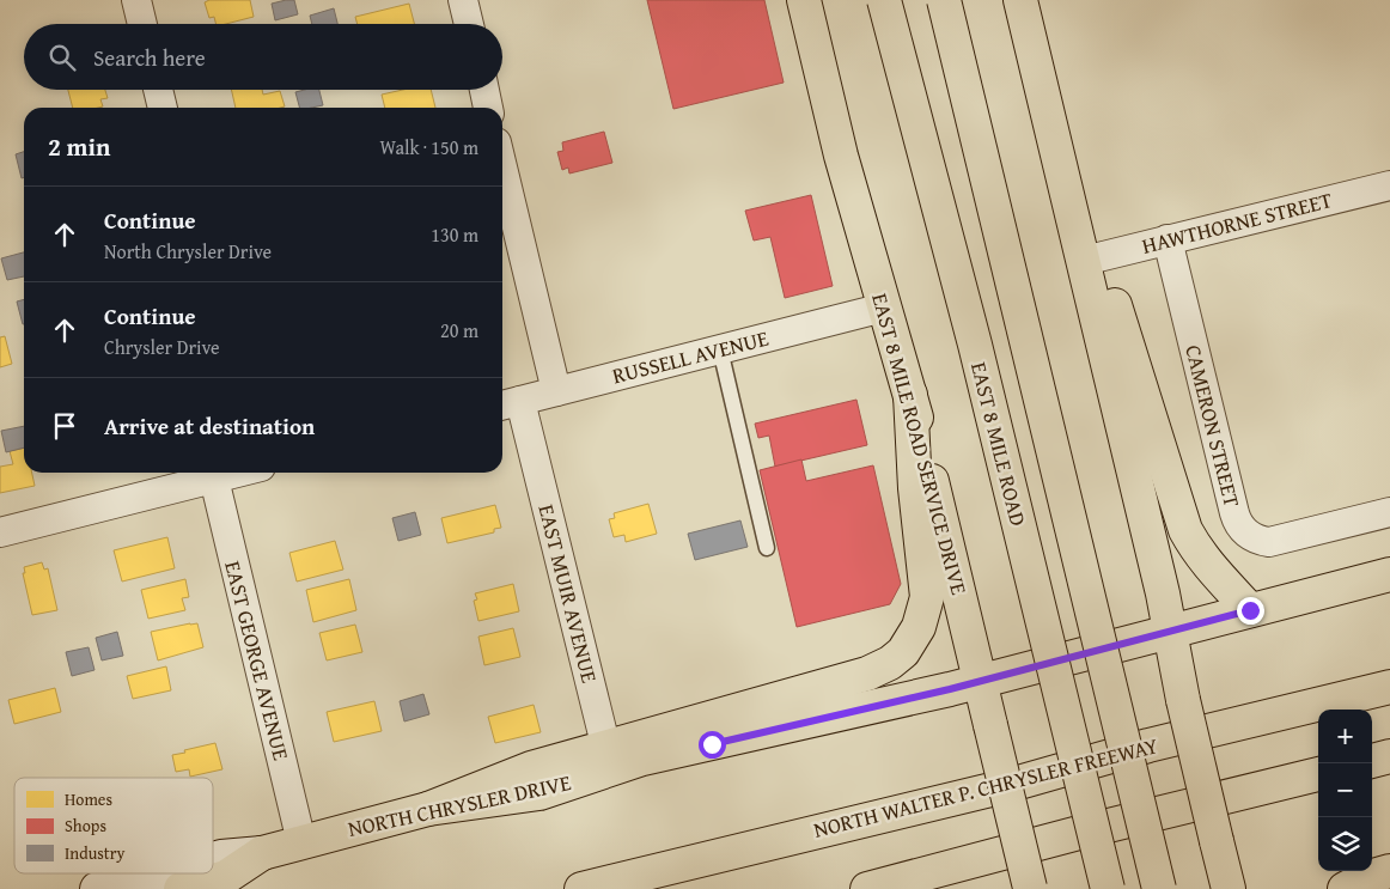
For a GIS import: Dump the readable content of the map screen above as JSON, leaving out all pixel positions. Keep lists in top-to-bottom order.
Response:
{
  "streets": {
    "main road": [
      "EAST 8 MILE ROAD SERVICE DRIVE",
      "EAST 8 MILE ROAD",
      "NORTH WALTER P. CHRYSLER FREEWAY",
      "NORTH CHRYSLER DRIVE"
    ],
    "street": [
      "HAWTHORNE STREET",
      "RUSSELL AVENUE",
      "CAMERON STREET",
      "EAST MUIR AVENUE",
      "EAST GEORGE AVENUE"
    ]
  },
  "crossings": [
    ["HAWTHORNE STREET", "CAMERON STREET"],
    ["RUSSELL AVENUE", "EAST 8 MILE ROAD SERVICE DRIVE"],
    ["RUSSELL AVENUE", "EAST MUIR AVENUE"],
    ["EAST 8 MILE ROAD SERVICE DRIVE", "NORTH CHRYSLER DRIVE"],
    ["EAST GEORGE AVENUE", "NORTH CHRYSLER DRIVE"]
  ],
  "legend": ["Homes", "Shops", "Industry"],
  "page": {
    "search": "Search here",
    "heading": ["2 min", "Walk · 150 m"],
    "list": [
      ["Continue", "North Chrysler Drive", "130 m"],
      ["Continue", "Chrysler Drive", "20 m"],
      "Arrive at destination"
    ],
    "map_buttons": ["+", "−"]
  }
}
